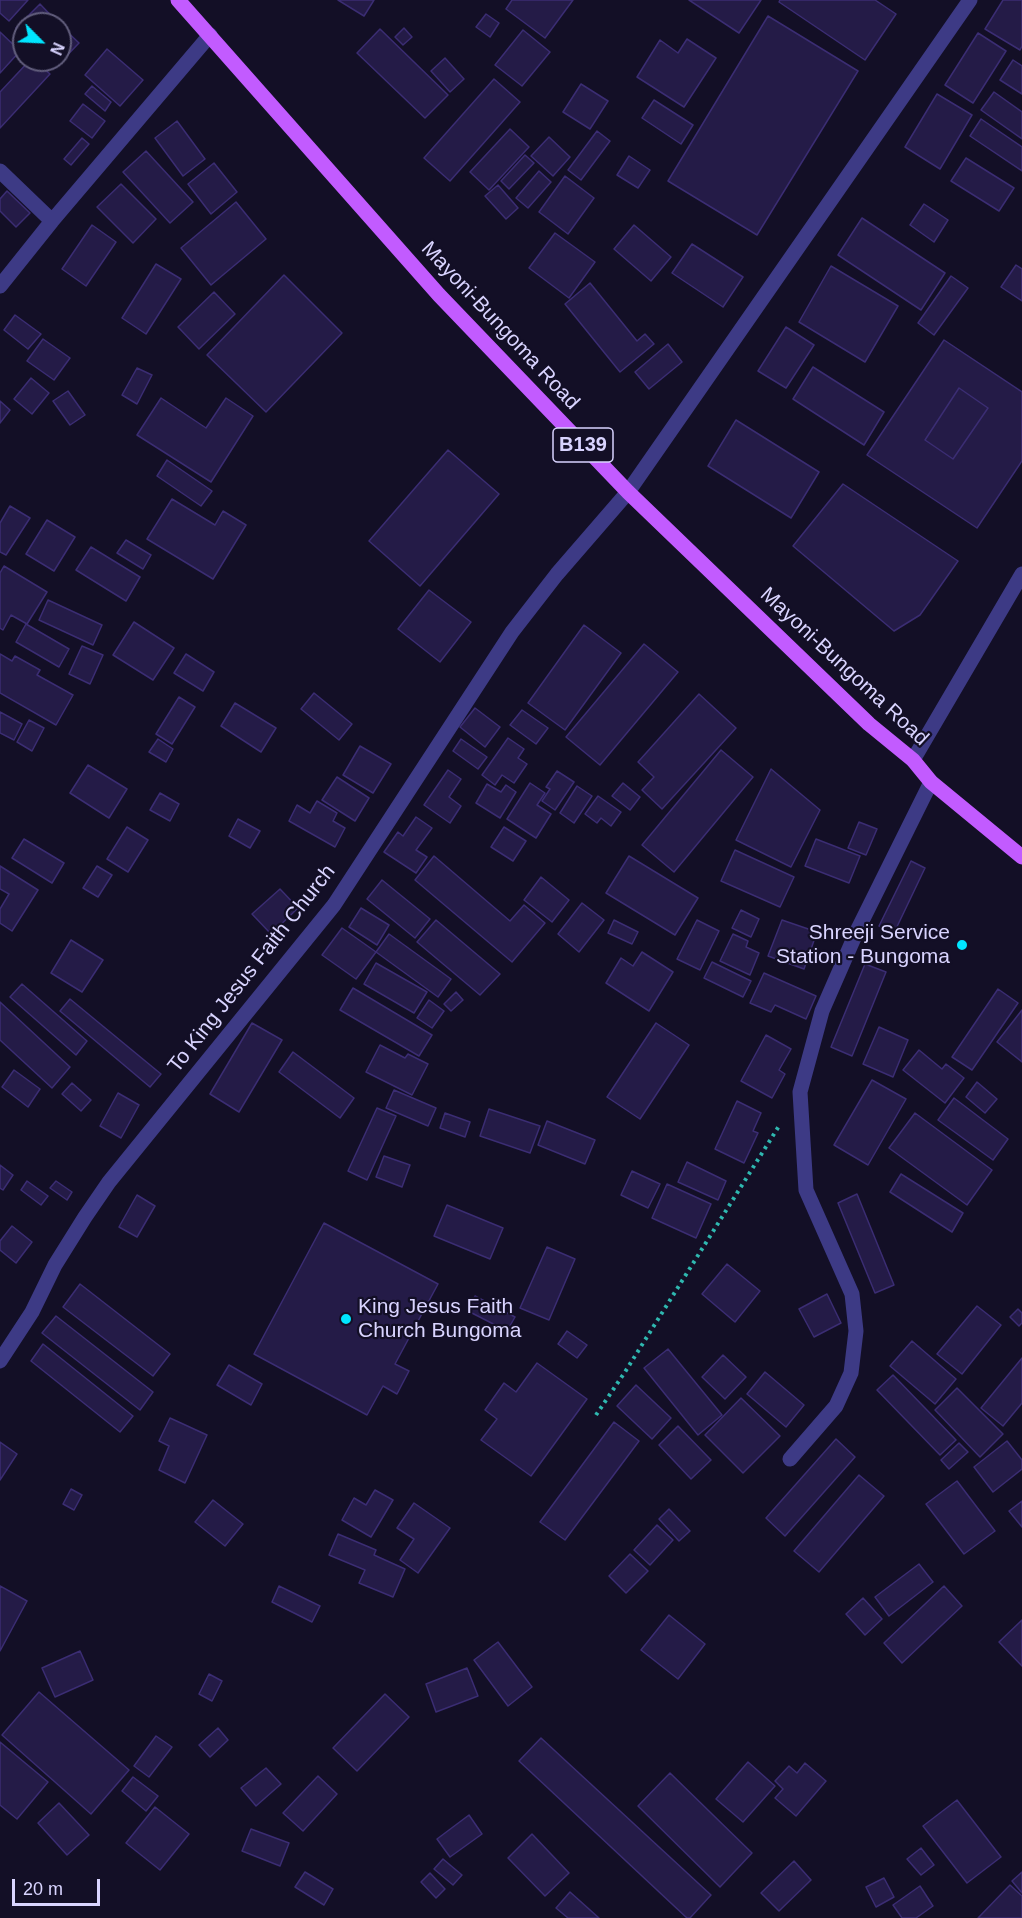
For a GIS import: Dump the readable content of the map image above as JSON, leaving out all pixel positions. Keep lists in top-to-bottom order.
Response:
{
  "streets": {
    "main road": ["Mayoni-Bungoma Road", "B139"],
    "street": ["To King Jesus Faith Church"]
  },
  "crossings": [
    ["Mayoni-Bungoma Road", "To King Jesus Faith Church"]
  ],
  "places": ["Shreeji Service Station - Bungoma", "King Jesus Faith Church Bungoma"],
  "scale_bar": "20 m",
  "north": "bottom right"
}
